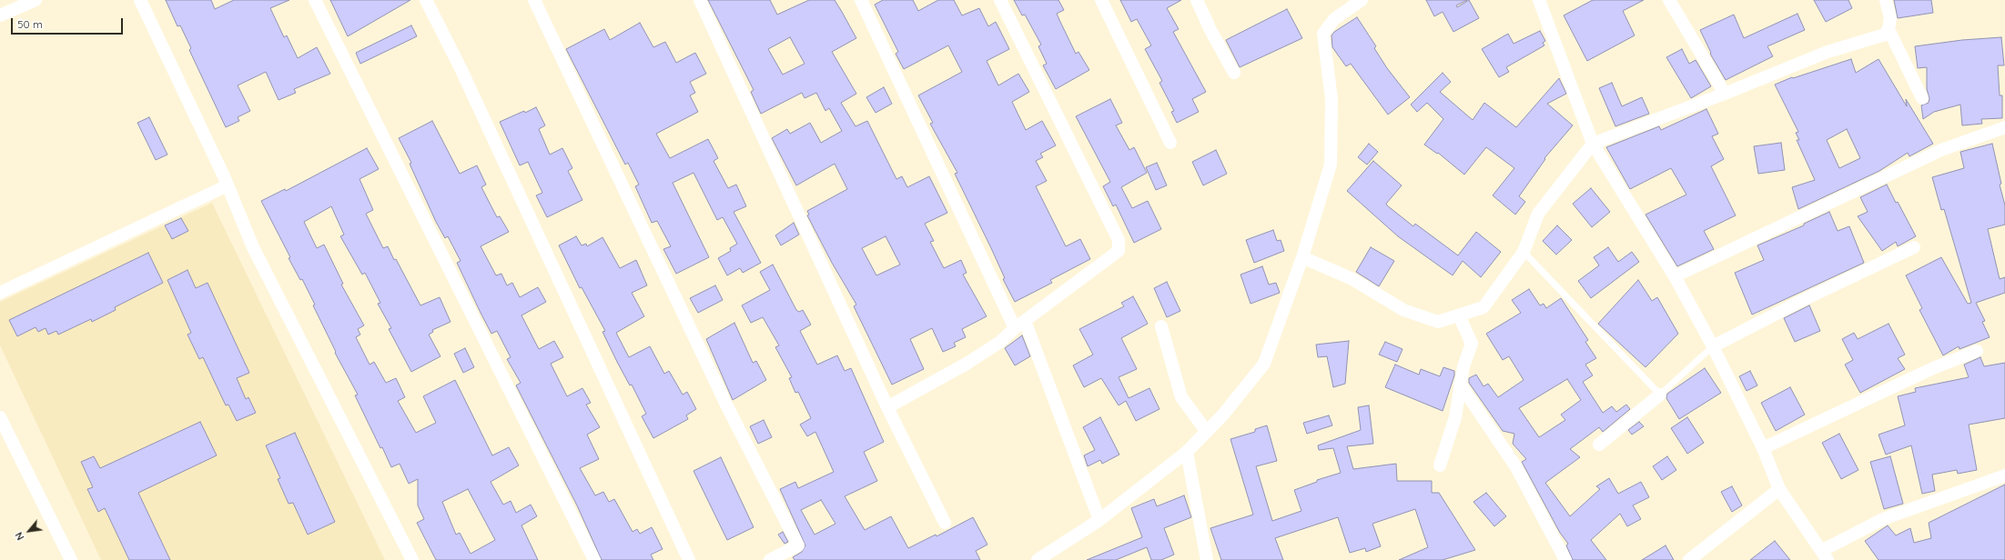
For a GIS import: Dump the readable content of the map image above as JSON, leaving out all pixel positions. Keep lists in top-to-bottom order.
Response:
{
  "scale_bar": "50 m",
  "north": "bottom left"
}
